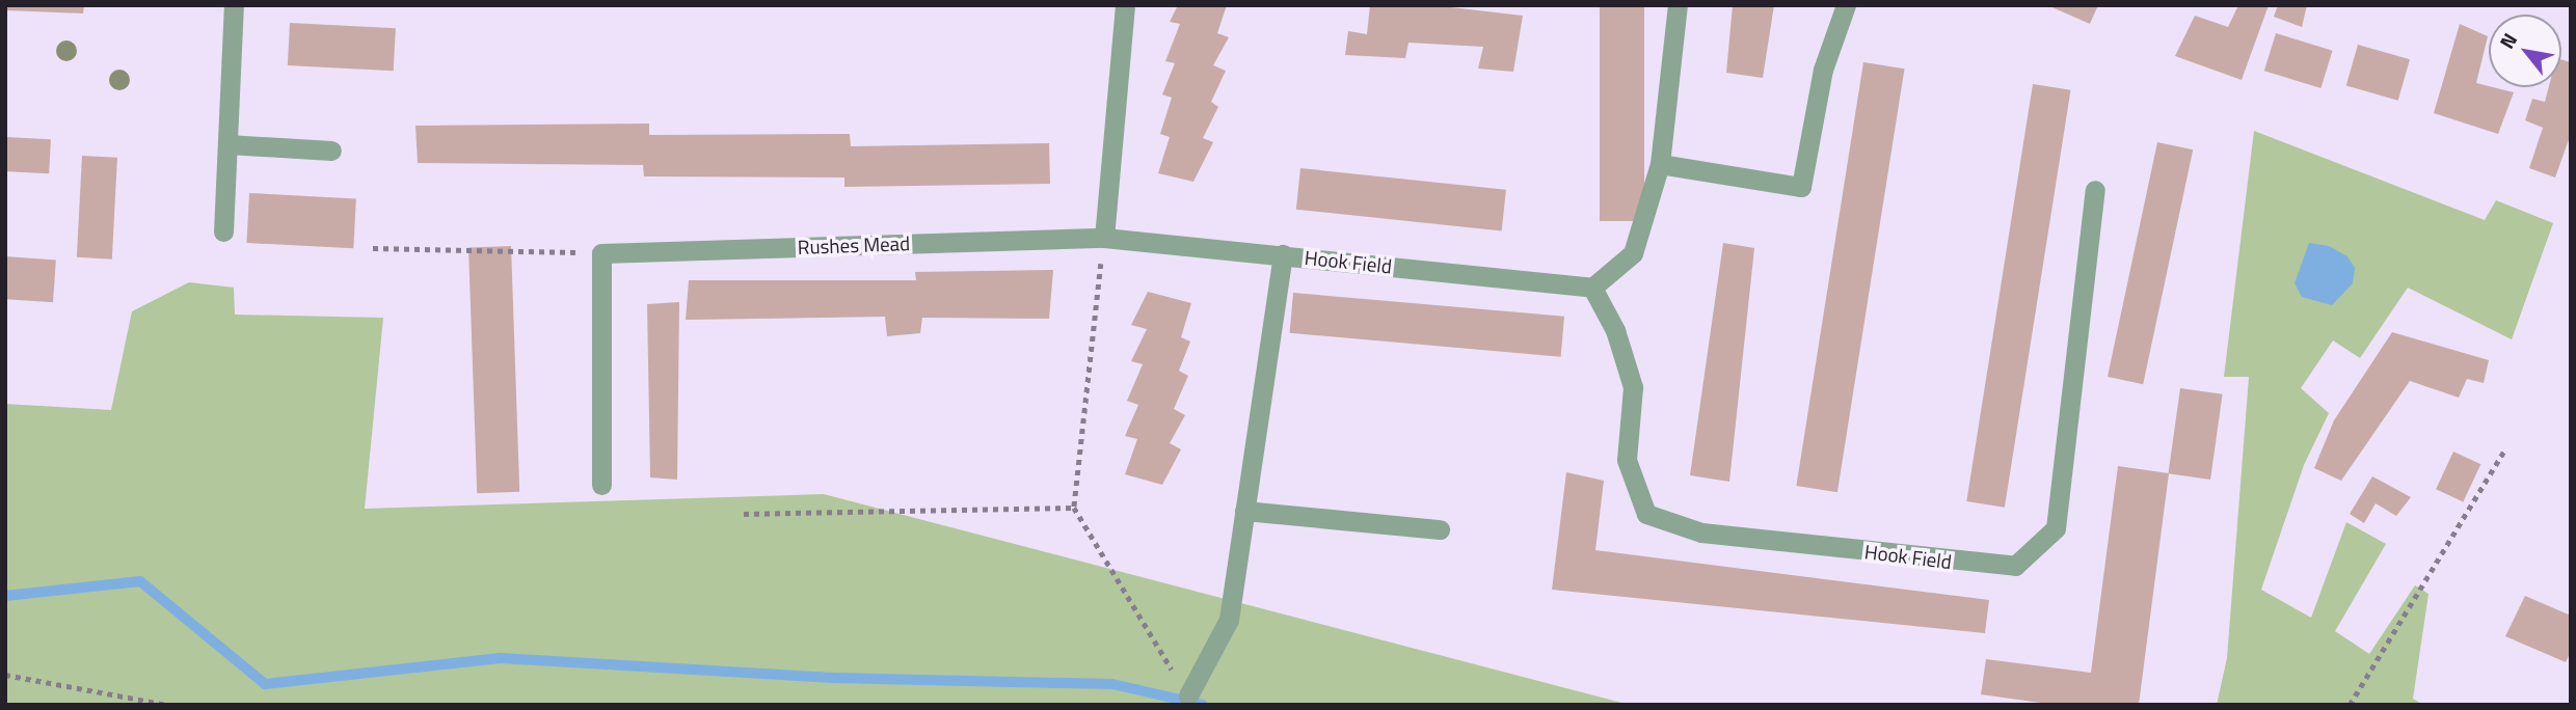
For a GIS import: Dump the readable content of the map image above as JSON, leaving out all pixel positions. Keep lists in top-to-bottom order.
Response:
{
  "streets": {
    "street": ["Rushes Mead", "Hook Field"]
  },
  "crossings": [
    ["Rushes Mead", "Hook Field"]
  ],
  "north": "top left"
}
